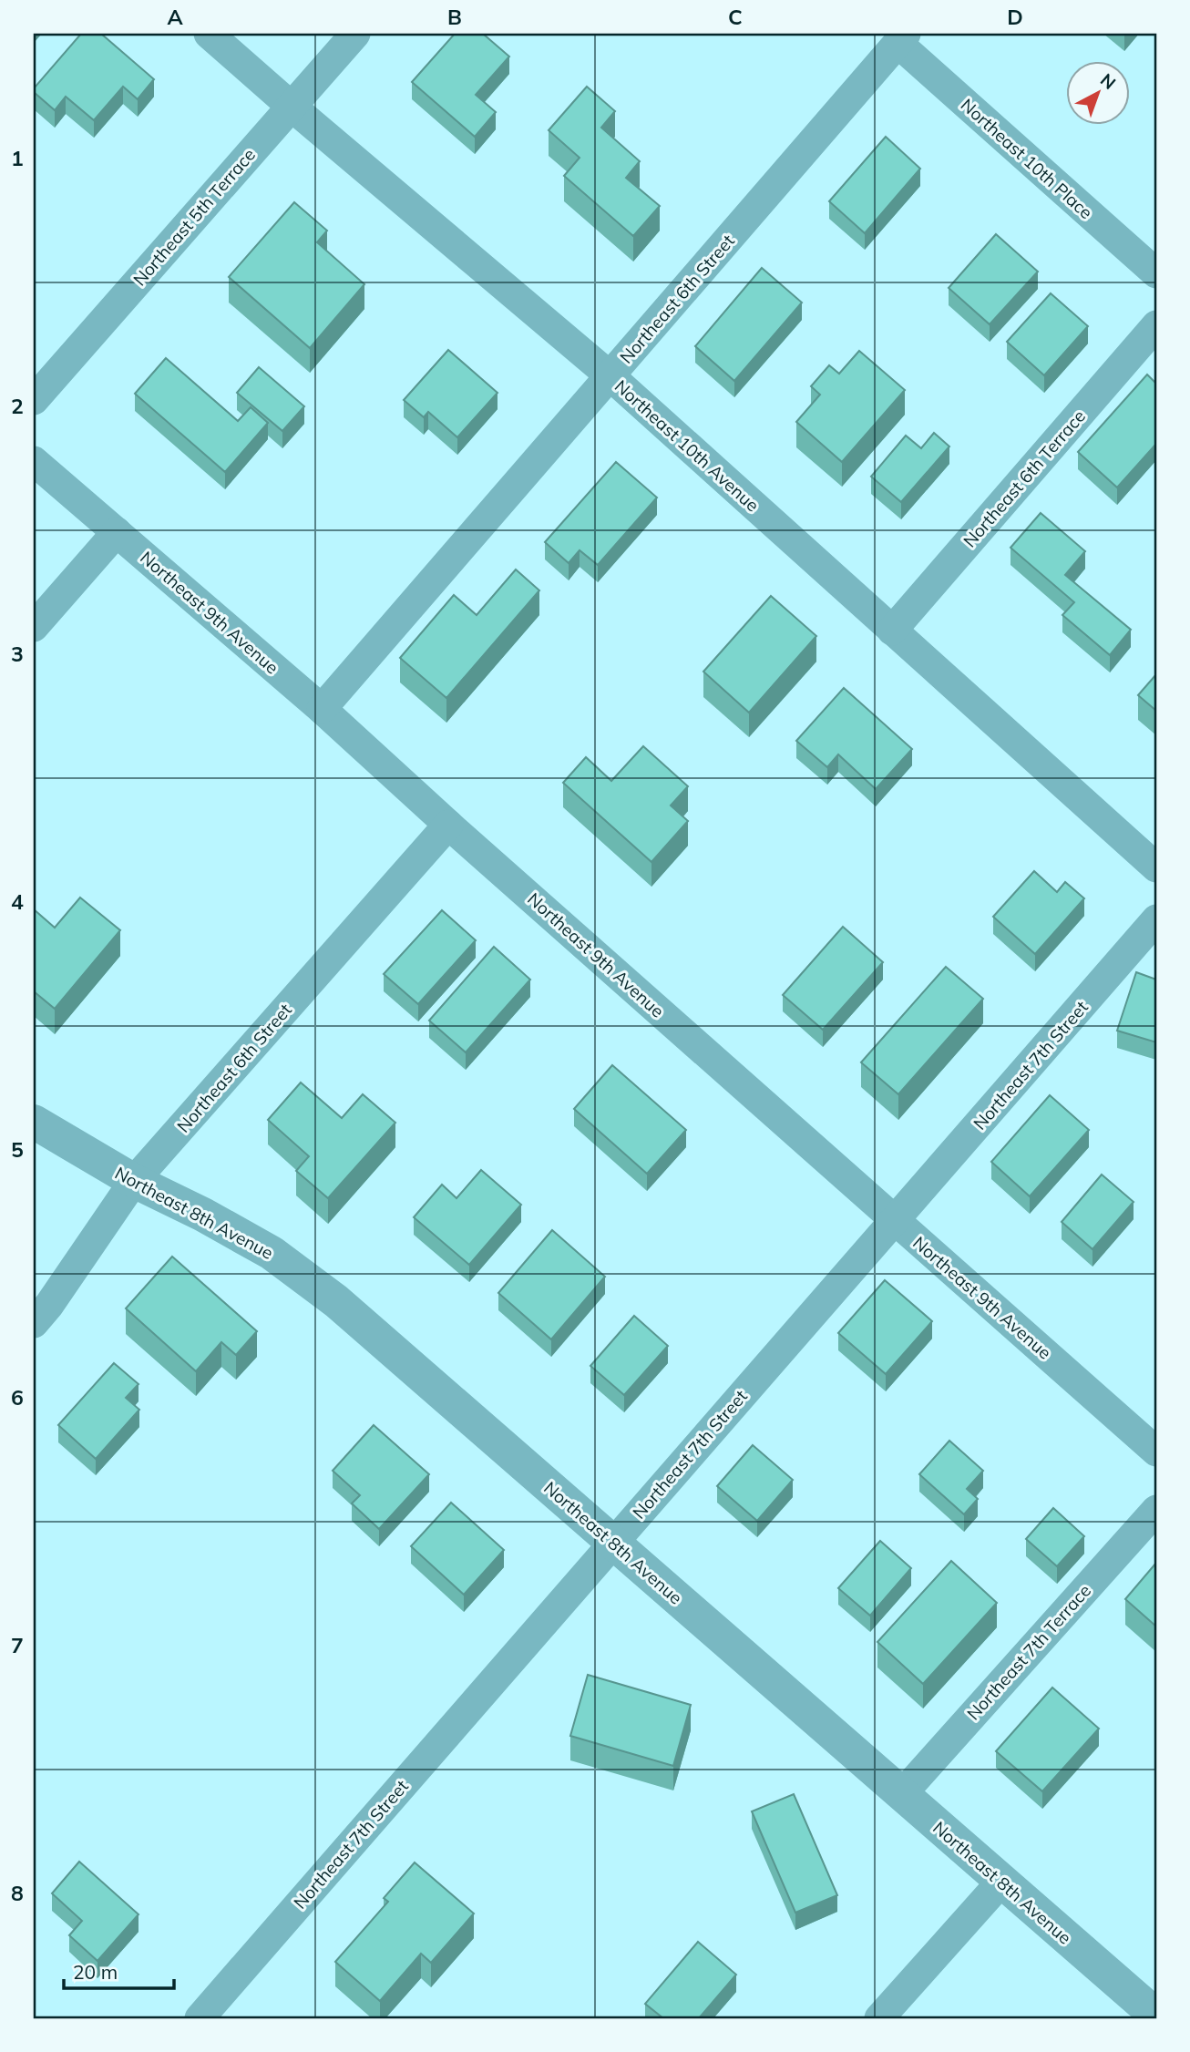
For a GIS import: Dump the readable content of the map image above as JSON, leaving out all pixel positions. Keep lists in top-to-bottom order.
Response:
{
  "streets": {
    "street": [
      "Northeast 10th Place",
      "Northeast 5th Terrace",
      "Northeast 6th Street",
      "Northeast 10th Avenue",
      "Northeast 6th Terrace",
      "Northeast 9th Avenue",
      "Northeast 7th Street",
      "Northeast 8th Avenue",
      "Northeast 7th Terrace"
    ]
  },
  "crossings": [
    ["Northeast 10th Place", "Northeast 6th Street"],
    ["Northeast 5th Terrace", "Northeast 10th Avenue"],
    ["Northeast 6th Street", "Northeast 10th Avenue"],
    ["Northeast 6th Street", "Northeast 9th Avenue"],
    ["Northeast 6th Street", "Northeast 8th Avenue"],
    ["Northeast 10th Avenue", "Northeast 6th Terrace"],
    ["Northeast 9th Avenue", "Northeast 7th Street"],
    ["Northeast 7th Street", "Northeast 8th Avenue"],
    ["Northeast 8th Avenue", "Northeast 7th Terrace"]
  ],
  "scale_bar": "20 m",
  "north": "top right",
  "grid": {
    "columns": [
      "A",
      "B",
      "C",
      "D"
    ],
    "rows": [
      "1",
      "2",
      "3",
      "4",
      "5",
      "6",
      "7",
      "8"
    ]
  }
}
